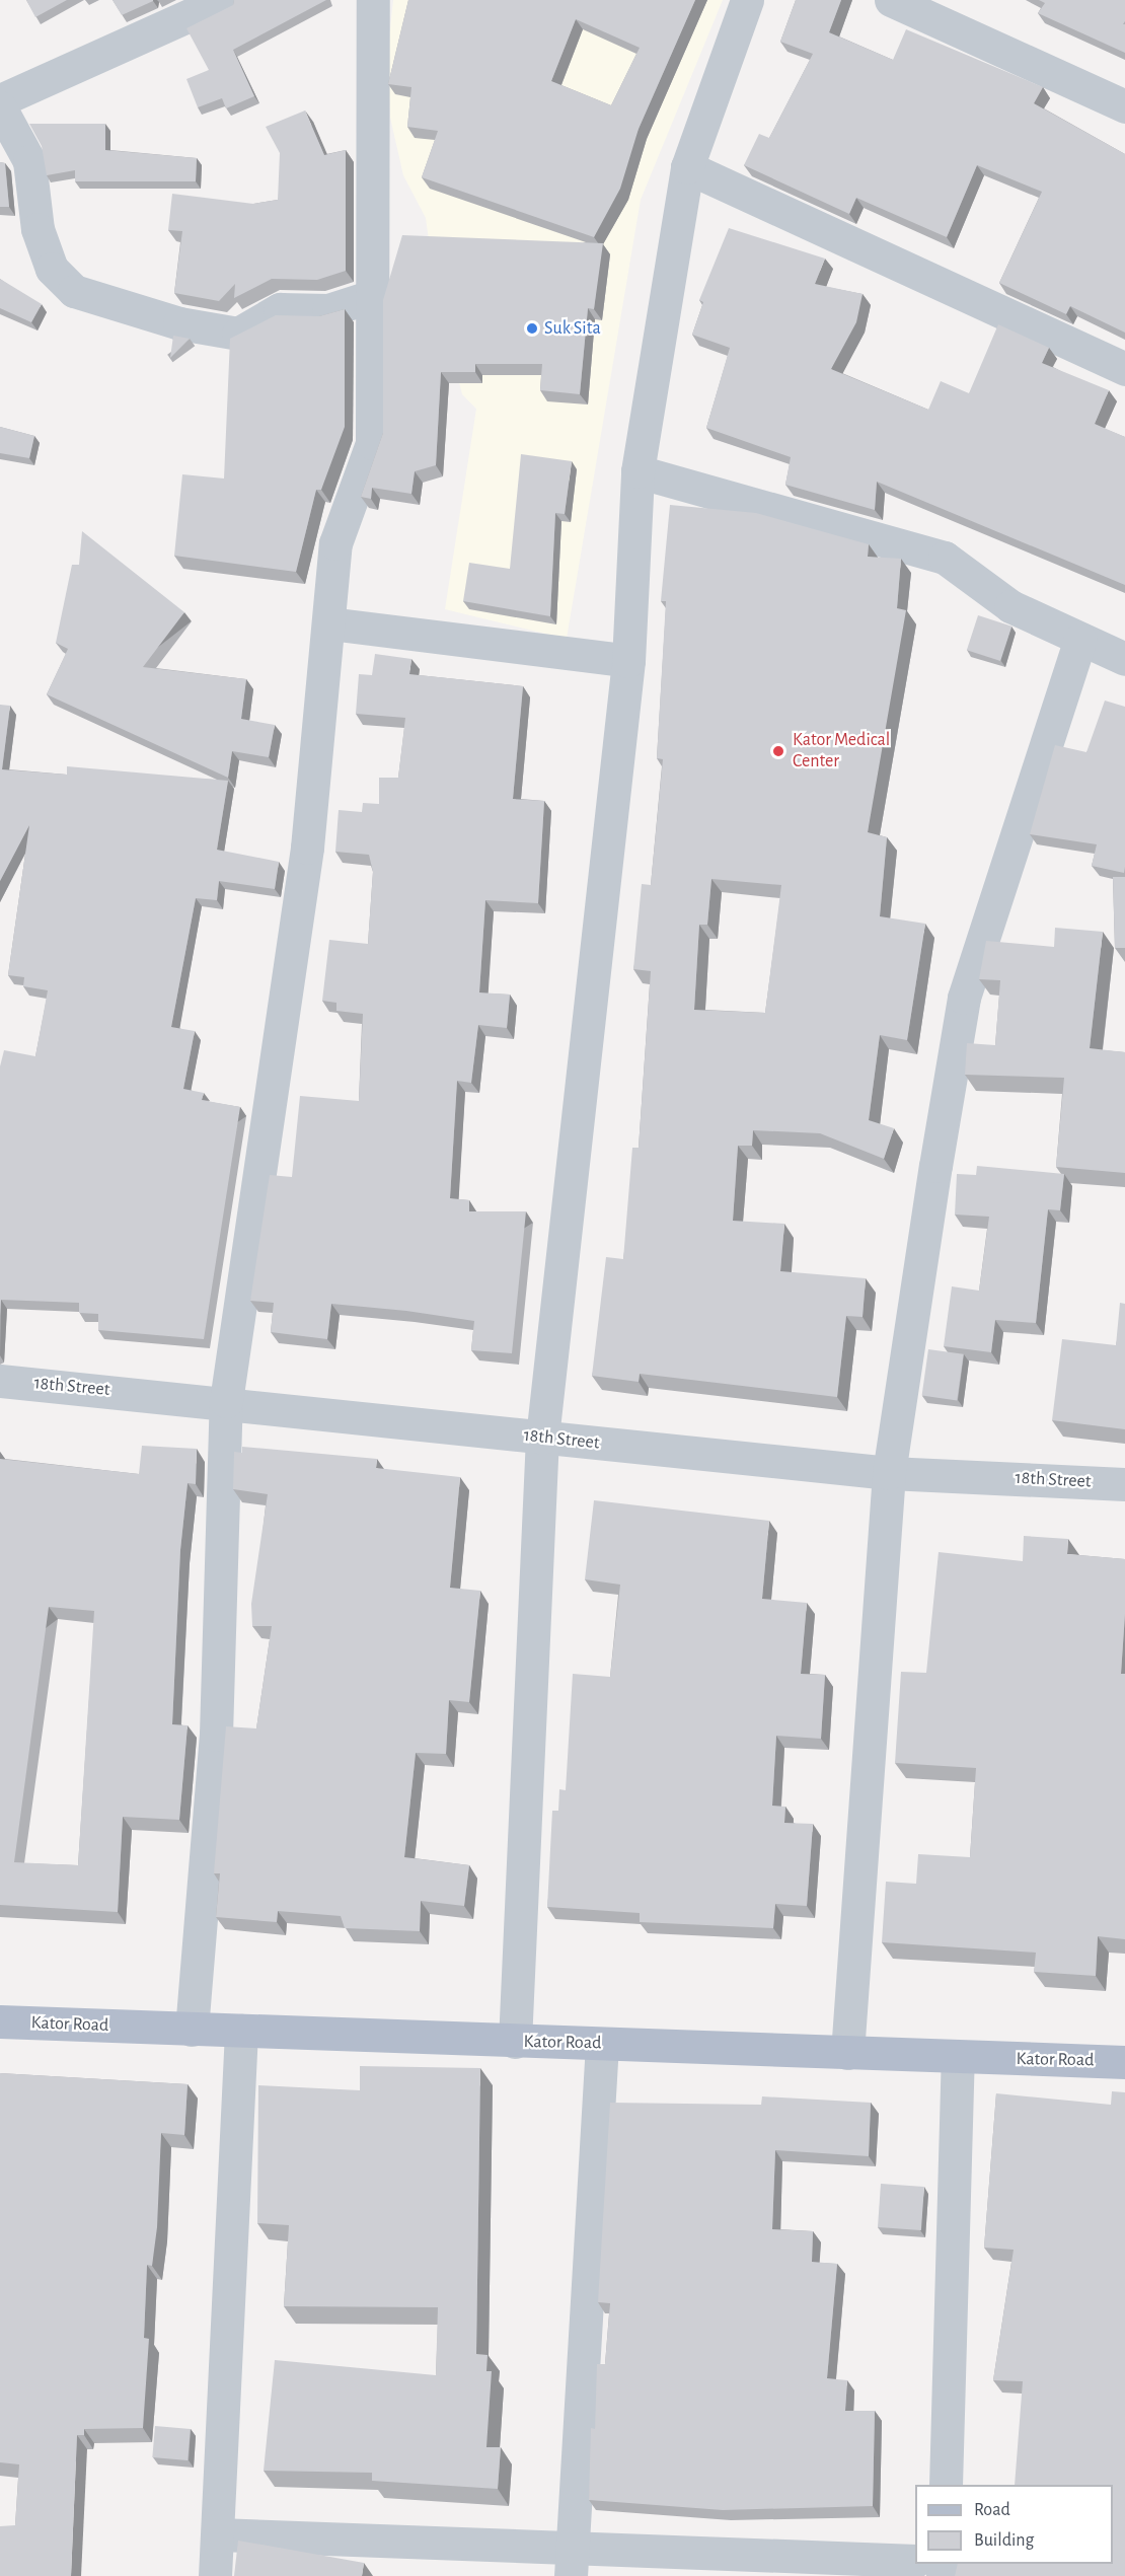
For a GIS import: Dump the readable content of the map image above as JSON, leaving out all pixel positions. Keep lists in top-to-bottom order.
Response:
{
  "streets": {
    "main road": ["Kator Road"],
    "street": ["18th Street"]
  },
  "places": ["Suk Sita", "Kator Medical Center"],
  "legend": ["Road", "Building"]
}
